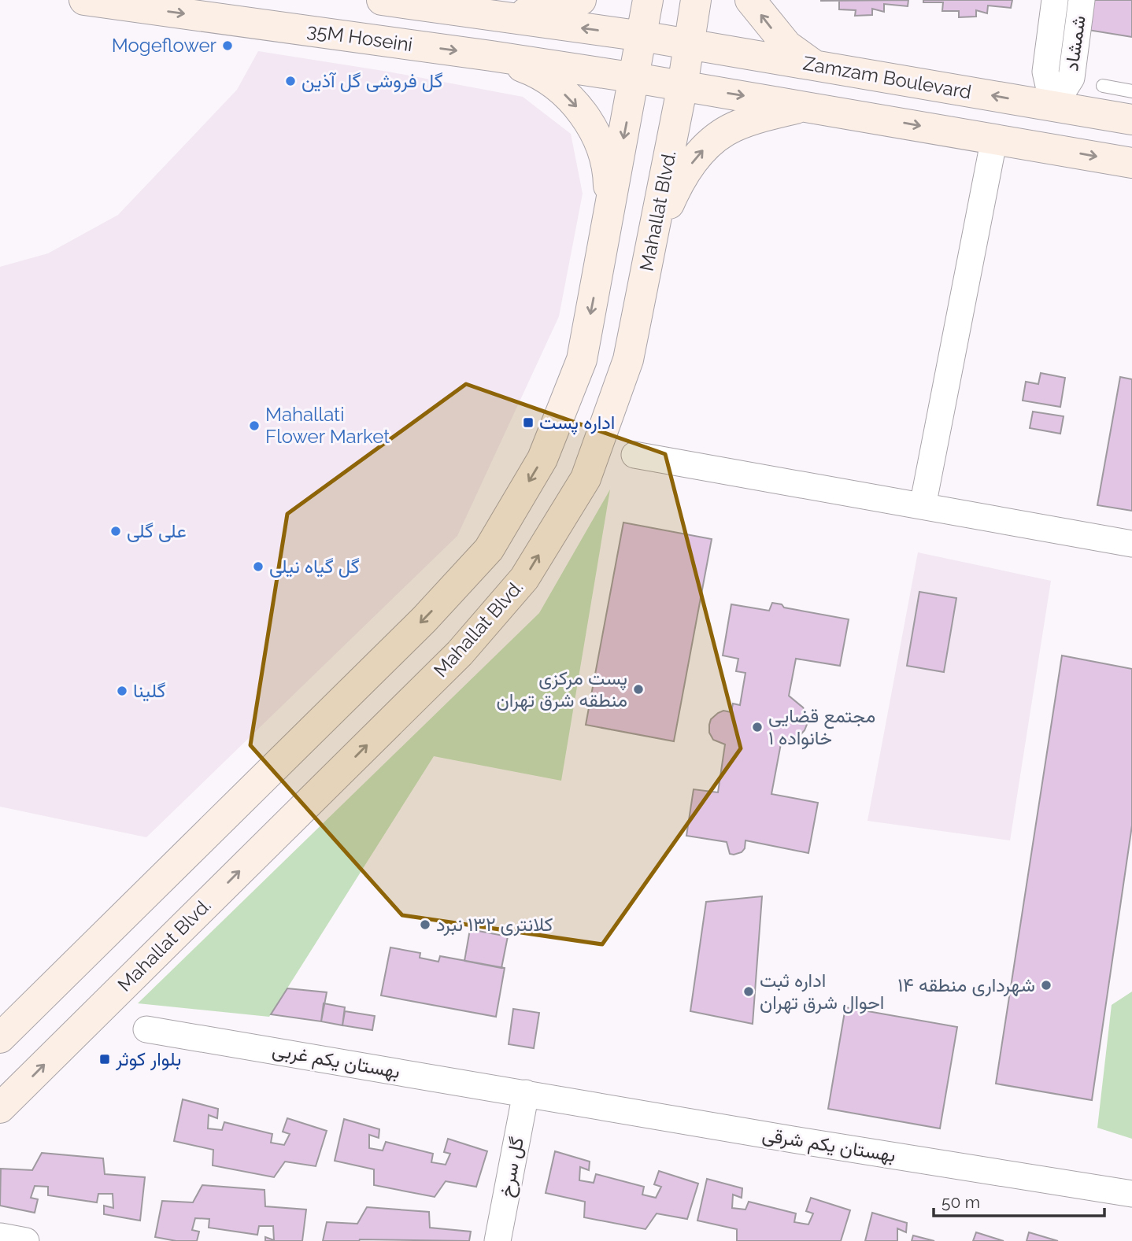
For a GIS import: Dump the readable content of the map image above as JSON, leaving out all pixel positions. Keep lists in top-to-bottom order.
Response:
{
  "streets": {
    "main road": ["35M Hoseini", "Zamzam Boulevard", "Mahallat Blvd."],
    "street": [
      "شمشاد",
      "بهستان یکم غربی",
      "بهستان یکم شرقی",
      "گل سرخ"
    ]
  },
  "crossings": [
    ["35M Hoseini", "Mahallat Blvd."],
    ["شمشاد", "Zamzam Boulevard"],
    ["Zamzam Boulevard", "Mahallat Blvd."],
    ["بهستان یکم غربی", "بهستان یکم شرقی"],
    ["بهستان یکم غربی", "گل سرخ"],
    ["بهستان یکم شرقی", "گل سرخ"]
  ],
  "one_way": ["35M Hoseini"],
  "places": {
    "other": [
      "Mogeflower",
      "گل فروشی گل آذین",
      "Mahallati Flower Market",
      "علی گلی",
      "گل گیاه نیلی",
      "پست مرکزی منطقه شرق تهران",
      "گلينا",
      "مجتمع قضایی خانواده ۱",
      "کلانتری ۱۳۲ نبرد",
      "شهرداری منطقه ۱۴",
      "اداره ثبت احوال شرق تهران"
    ],
    "transit": ["اداره پست", "بلوار کوثر"]
  },
  "scale_bar": "50 m"
}
